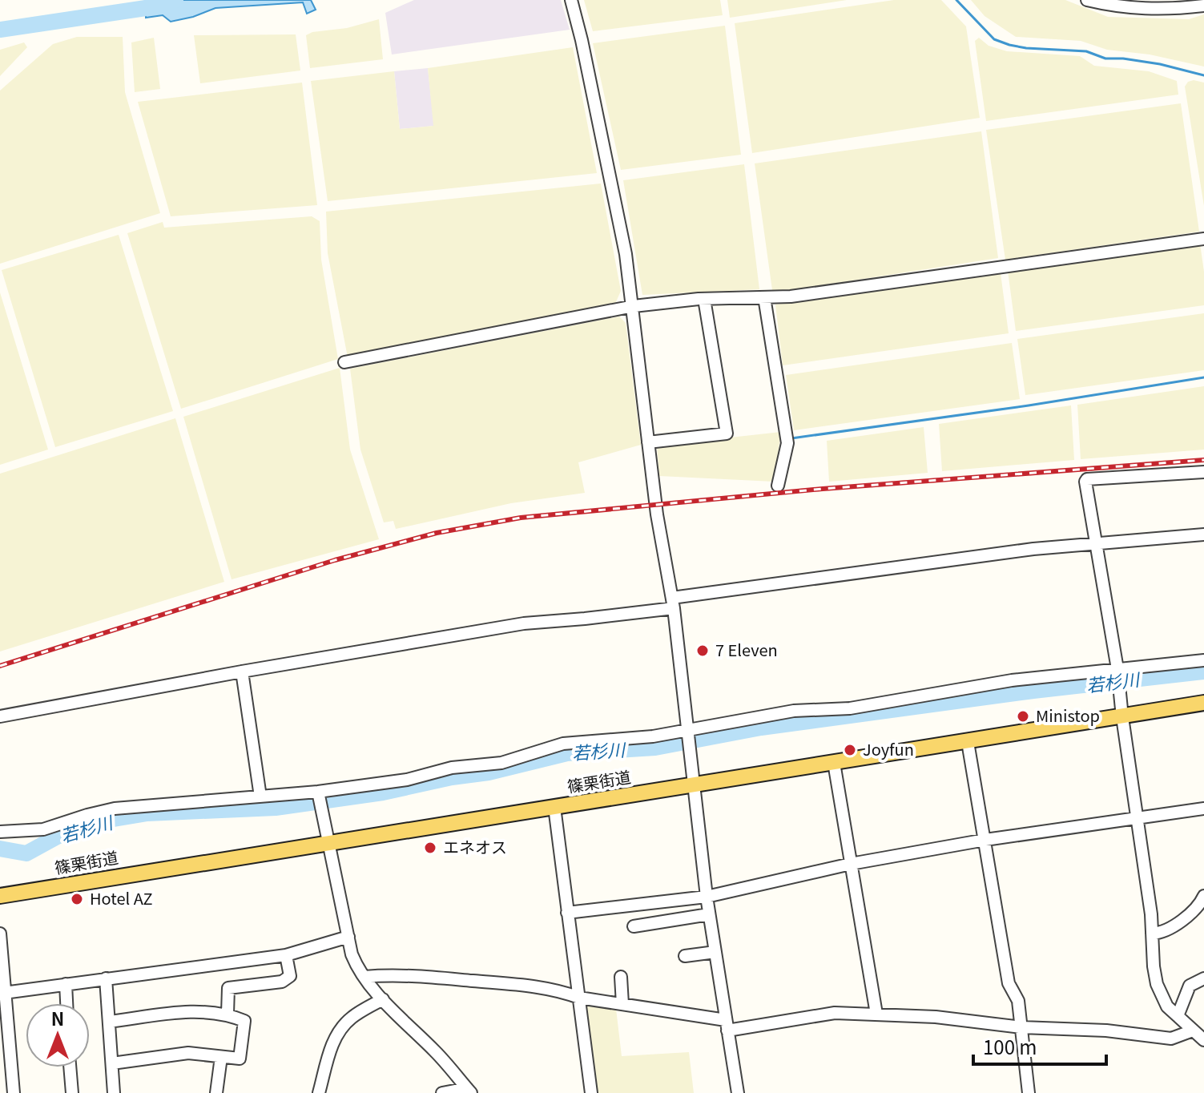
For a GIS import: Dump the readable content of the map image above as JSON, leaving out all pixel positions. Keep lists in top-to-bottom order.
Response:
{
  "streets": {
    "main road": ["篠栗街道"]
  },
  "water": ["若杉川"],
  "places": [
    "7 Eleven",
    "Ministop",
    "Joyfun",
    "エネオス",
    "Hotel AZ"
  ],
  "scale_bar": "100 m",
  "north": "top"
}
